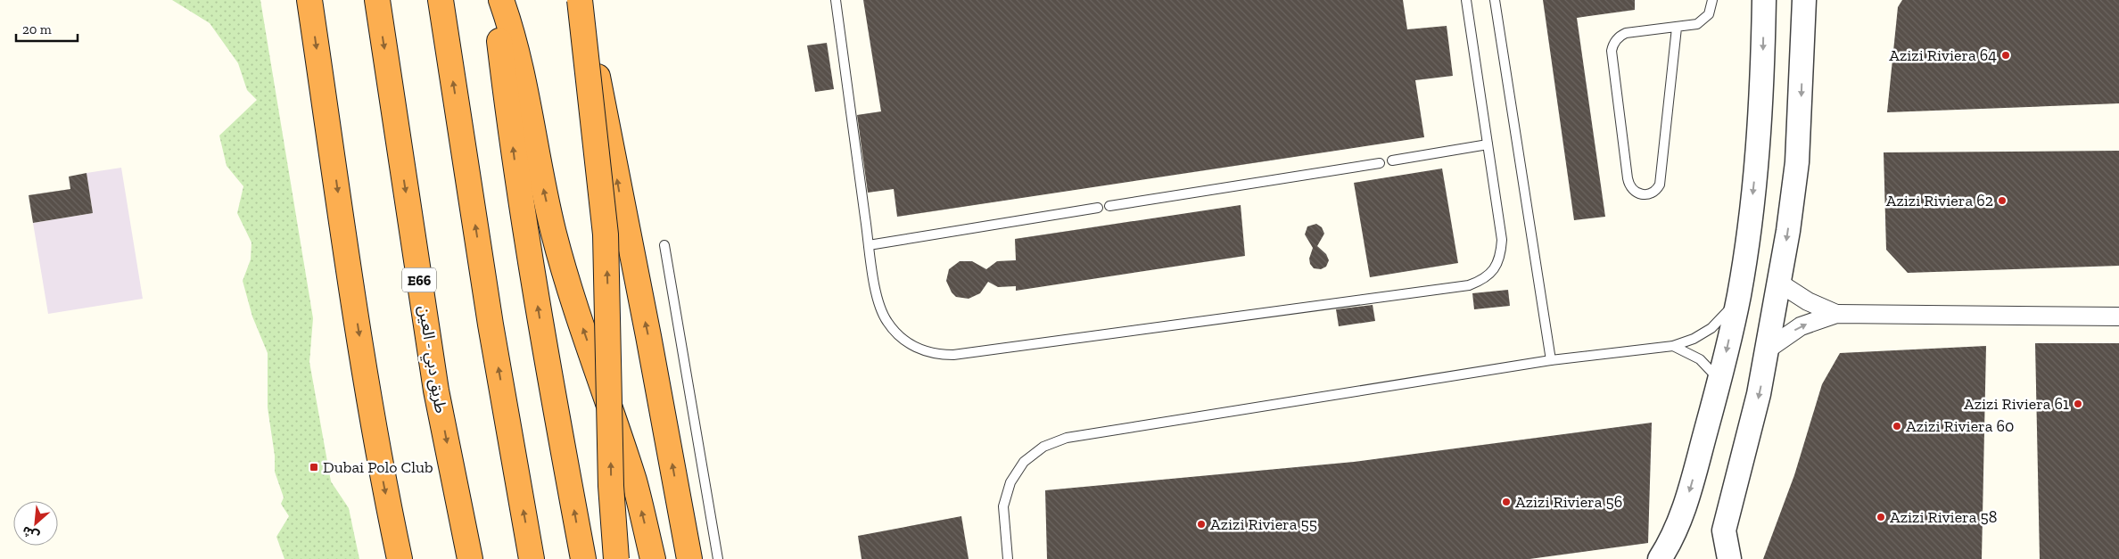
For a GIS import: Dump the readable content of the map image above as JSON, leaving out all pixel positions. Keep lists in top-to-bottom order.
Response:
{
  "streets": {
    "highway": ["E66", "طريق دبي - العين"]
  },
  "places": {
    "other": [
      "Azizi Riviera 64",
      "Azizi Riviera 62",
      "Azizi Riviera 61",
      "Azizi Riviera 60",
      "Azizi Riviera 56",
      "Azizi Riviera 58",
      "Azizi Riviera 55"
    ],
    "transit": ["Dubai Polo Club"]
  },
  "scale_bar": "20 m",
  "north": "bottom left"
}
